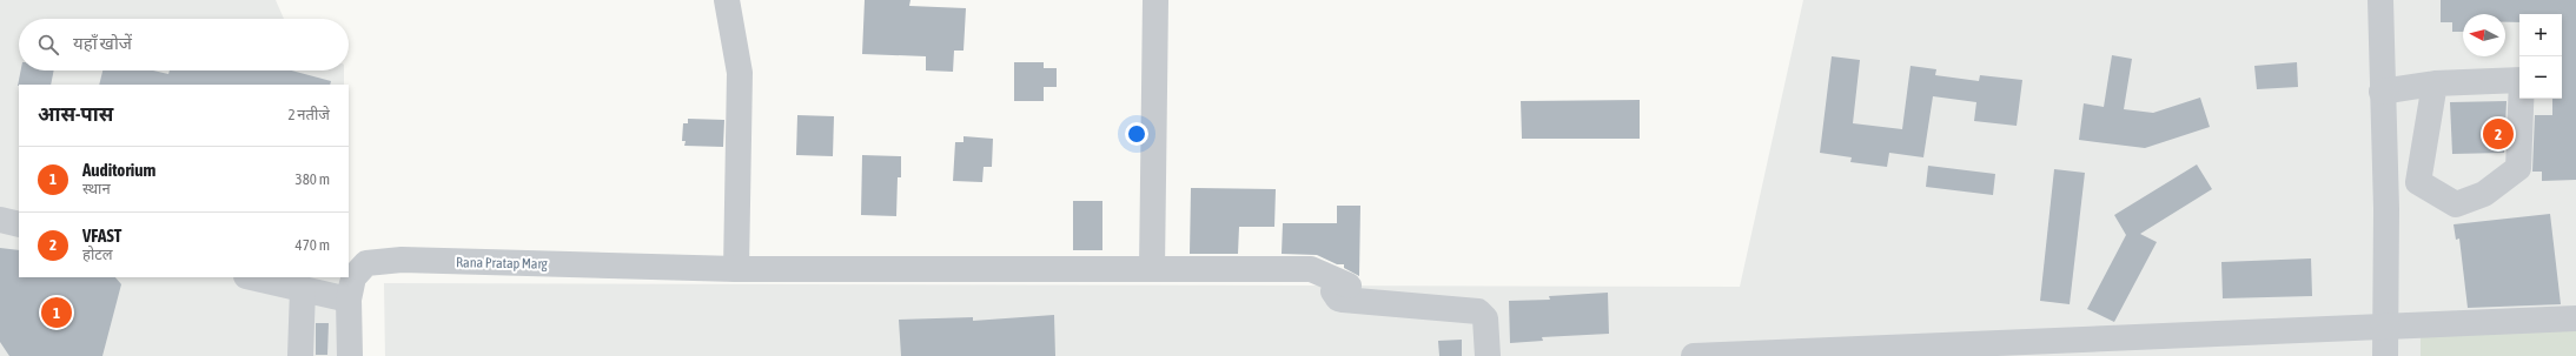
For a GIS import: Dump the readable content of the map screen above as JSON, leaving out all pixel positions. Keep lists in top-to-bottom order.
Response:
{
  "streets": {
    "street": ["Rana Pratap Marg"]
  },
  "north": "left",
  "page": {
    "map_buttons": ["+", "−"],
    "search": "यहाँ खोजें",
    "heading": ["आस-पास", "2 नतीजे"],
    "pins": ["2", "1"],
    "list": [
      {
        "mark": "1",
        "name": "Auditorium",
        "note": "स्थान",
        "value": "380 m"
      },
      {
        "mark": "2",
        "name": "VFAST",
        "note": "होटल",
        "value": "470 m"
      }
    ]
  }
}
